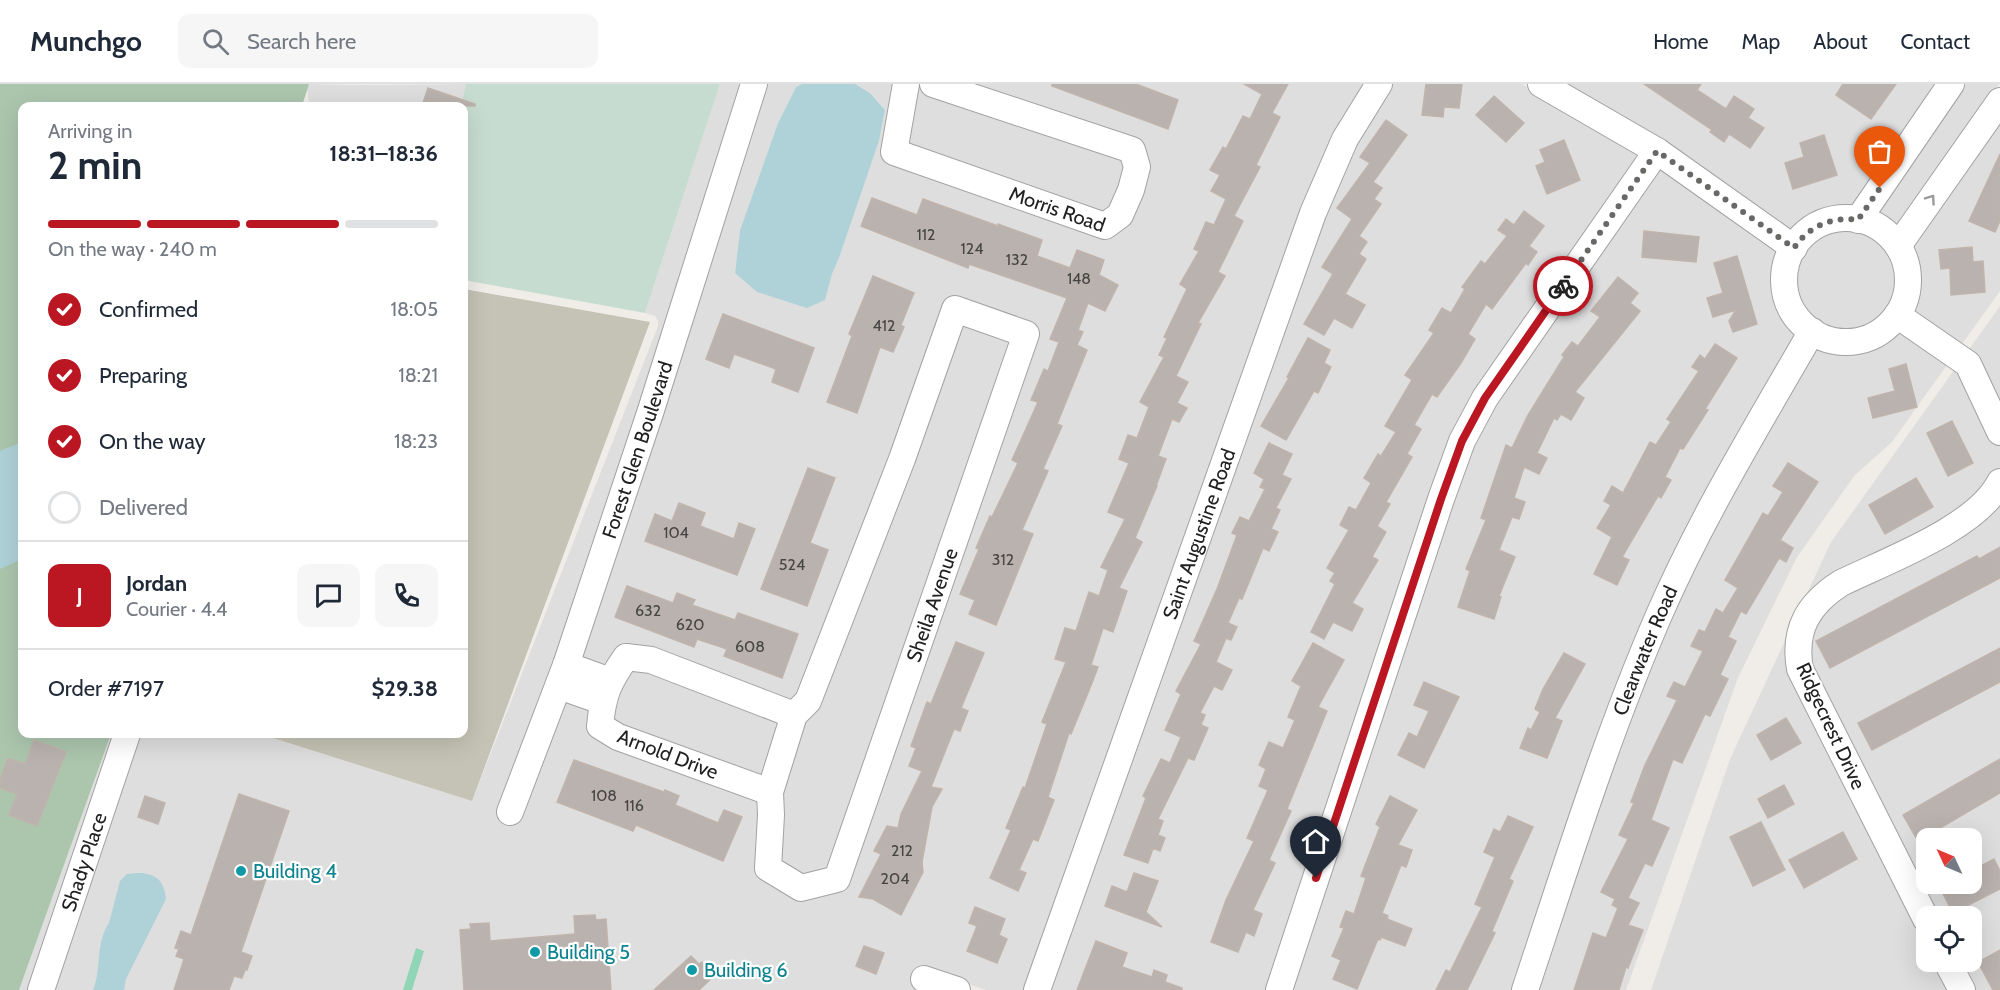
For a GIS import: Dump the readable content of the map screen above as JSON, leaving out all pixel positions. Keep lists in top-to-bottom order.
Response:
{
  "streets": {
    "street": [
      "Morris Road",
      "Forest Glen Boulevard",
      "Saint Augustine Road",
      "Sheila Avenue",
      "Clearwater Road",
      "Ridgecrest Drive",
      "Arnold Drive",
      "Shady Place"
    ]
  },
  "crossings": [
    ["Sheila Avenue", "Arnold Drive"]
  ],
  "places": ["Building 4", "Building 5", "Building 6"],
  "house_numbers": [
    "112",
    "124",
    "132",
    "148",
    "412",
    "104",
    "312",
    "524",
    "632",
    "620",
    "608",
    "108",
    "116",
    "212",
    "204"
  ],
  "north": "top left",
  "page": {
    "header": "Munchgo",
    "search": "Search here",
    "nav": [
      "Home",
      "Map",
      "About",
      "Contact"
    ],
    "heading": ["2 min", "Arriving in", "18:31–18:36"],
    "panel": [
      "Jordan",
      "Courier · 4.4",
      "Order #7197",
      "$29.38"
    ],
    "bar": "On the way · 240 m",
    "list": [
      ["Confirmed", "18:05"],
      ["Preparing", "18:21"],
      ["On the way", "18:23"],
      "Delivered"
    ],
    "round": "J"
  }
}
